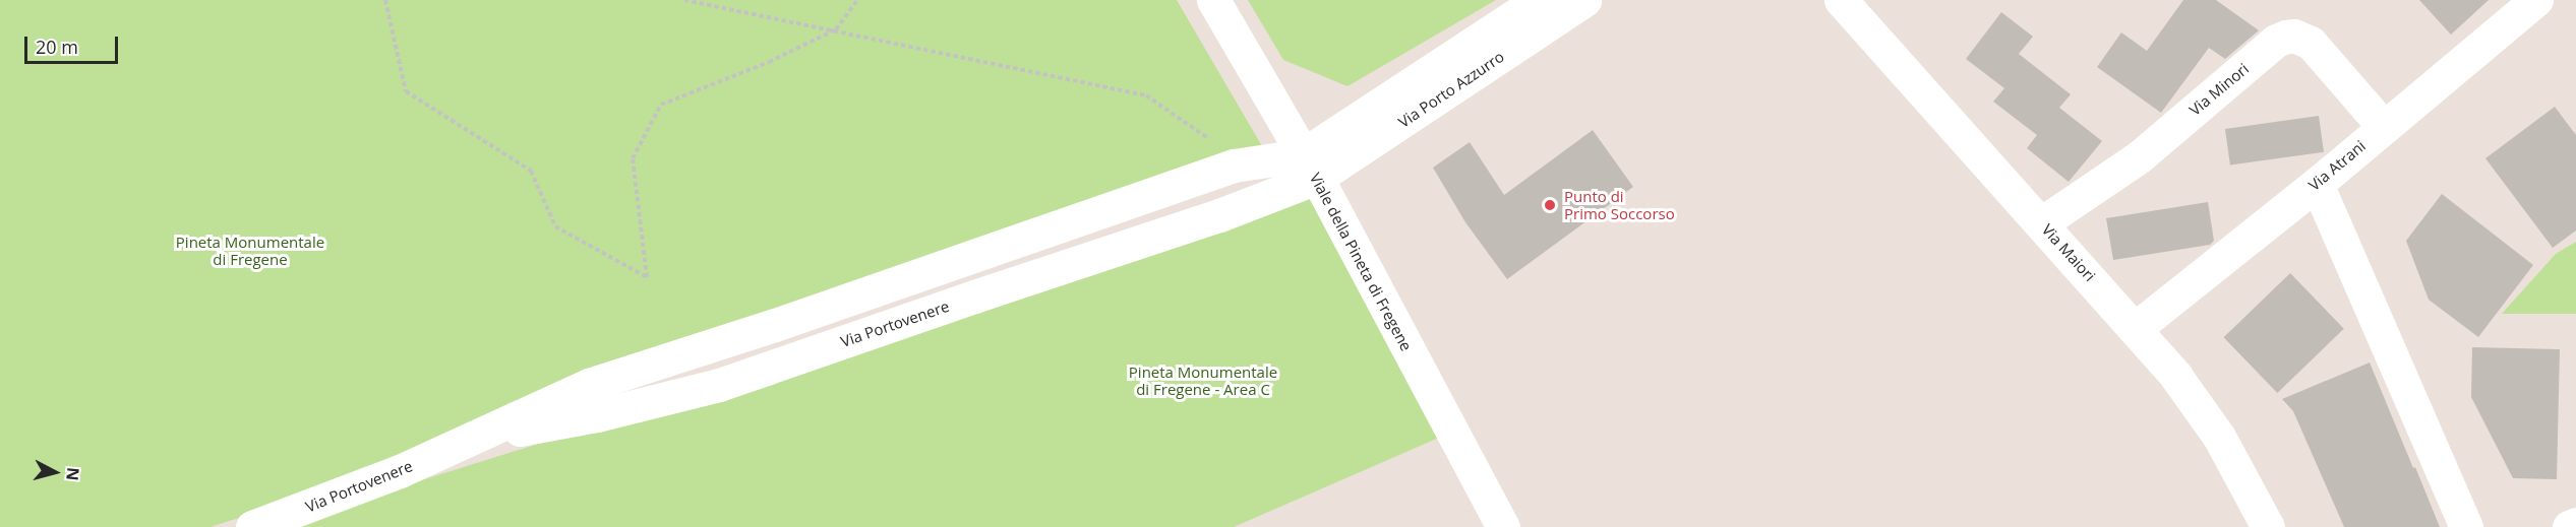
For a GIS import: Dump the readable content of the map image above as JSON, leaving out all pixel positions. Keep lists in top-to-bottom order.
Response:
{
  "streets": {
    "street": [
      "Via Porto Azzurro",
      "Via Minori",
      "Via Atrani",
      "Via Maiori",
      "Viale della Pineta di Fregene",
      "Via Portovenere"
    ]
  },
  "crossings": [
    ["Via Porto Azzurro", "Viale della Pineta di Fregene"],
    ["Via Porto Azzurro", "Via Portovenere"],
    ["Via Minori", "Via Atrani"],
    ["Via Minori", "Via Maiori"],
    ["Via Atrani", "Via Maiori"],
    ["Viale della Pineta di Fregene", "Via Portovenere"]
  ],
  "parks": ["Pineta Monumentale di Fregene", "Pineta Monumentale di Fregene - Area C"],
  "places": ["Punto di Primo Soccorso"],
  "scale_bar": "20 m",
  "north": "right"
}
